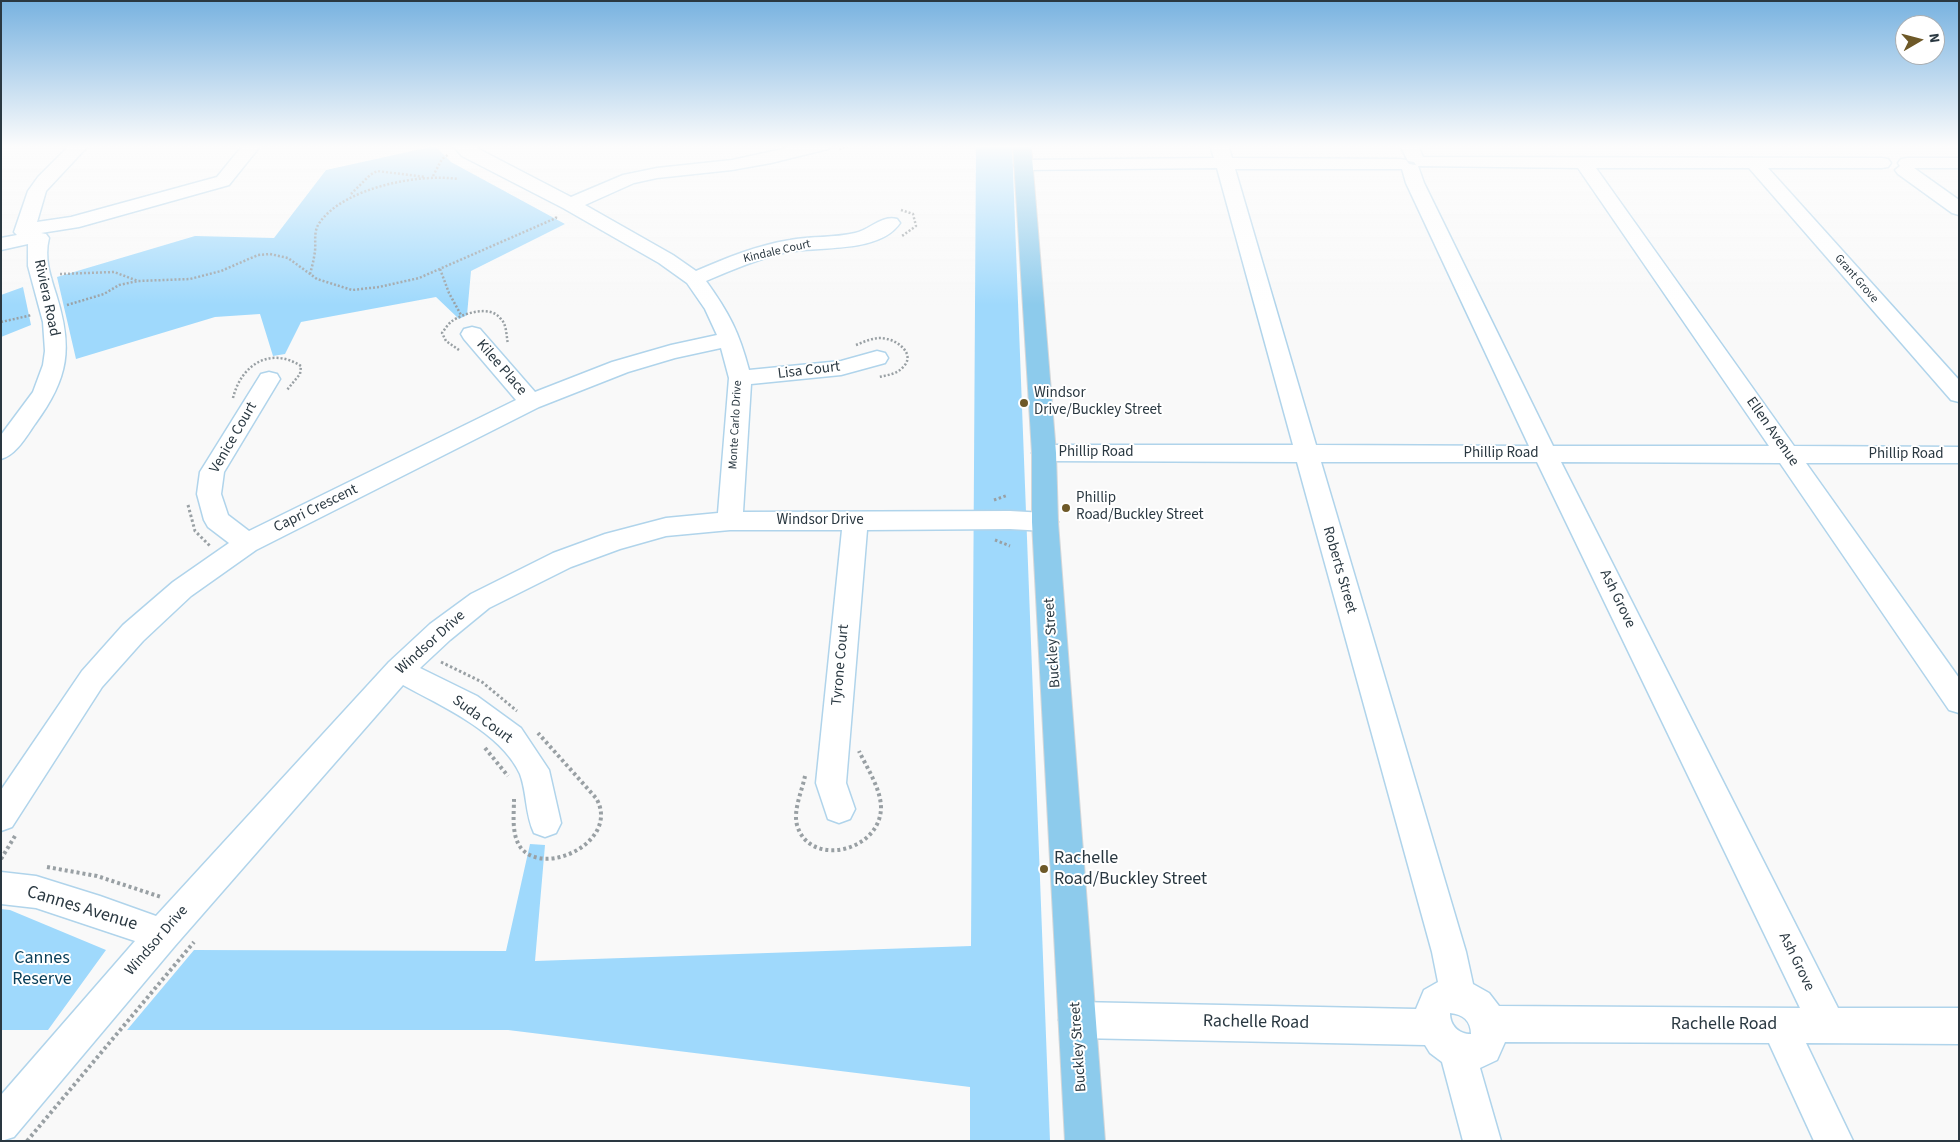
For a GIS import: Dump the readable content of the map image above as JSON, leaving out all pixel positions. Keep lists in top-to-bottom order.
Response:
{
  "streets": {
    "main road": ["Buckley Street"],
    "street": [
      "Kindale Court",
      "Grant Grove",
      "Riviera Road",
      "Kilee Place",
      "Lisa Court",
      "Monte Carlo Drive",
      "Ellen Avenue",
      "Venice Court",
      "Phillip Road",
      "Capri Crescent",
      "Windsor Drive",
      "Roberts Street",
      "Ash Grove",
      "Tyrone Court",
      "Suda Court",
      "Cannes Avenue",
      "Rachelle Road"
    ]
  },
  "crossings": [
    ["Kindale Court", "Monte Carlo Drive"],
    ["Kilee Place", "Capri Crescent"],
    ["Lisa Court", "Monte Carlo Drive"],
    ["Monte Carlo Drive", "Capri Crescent"],
    ["Monte Carlo Drive", "Windsor Drive"],
    ["Ellen Avenue", "Phillip Road"],
    ["Venice Court", "Capri Crescent"],
    ["Phillip Road", "Roberts Street"],
    ["Phillip Road", "Ash Grove"],
    ["Phillip Road", "Buckley Street"],
    ["Windsor Drive", "Buckley Street"],
    ["Windsor Drive", "Tyrone Court"],
    ["Windsor Drive", "Suda Court"],
    ["Windsor Drive", "Cannes Avenue"],
    ["Roberts Street", "Rachelle Road"],
    ["Ash Grove", "Rachelle Road"],
    ["Buckley Street", "Rachelle Road"]
  ],
  "parks": ["Cannes Reserve"],
  "places": ["Windsor Drive/Buckley Street", "Phillip Road/Buckley Street", "Rachelle Road/Buckley Street"],
  "north": "right"
}
